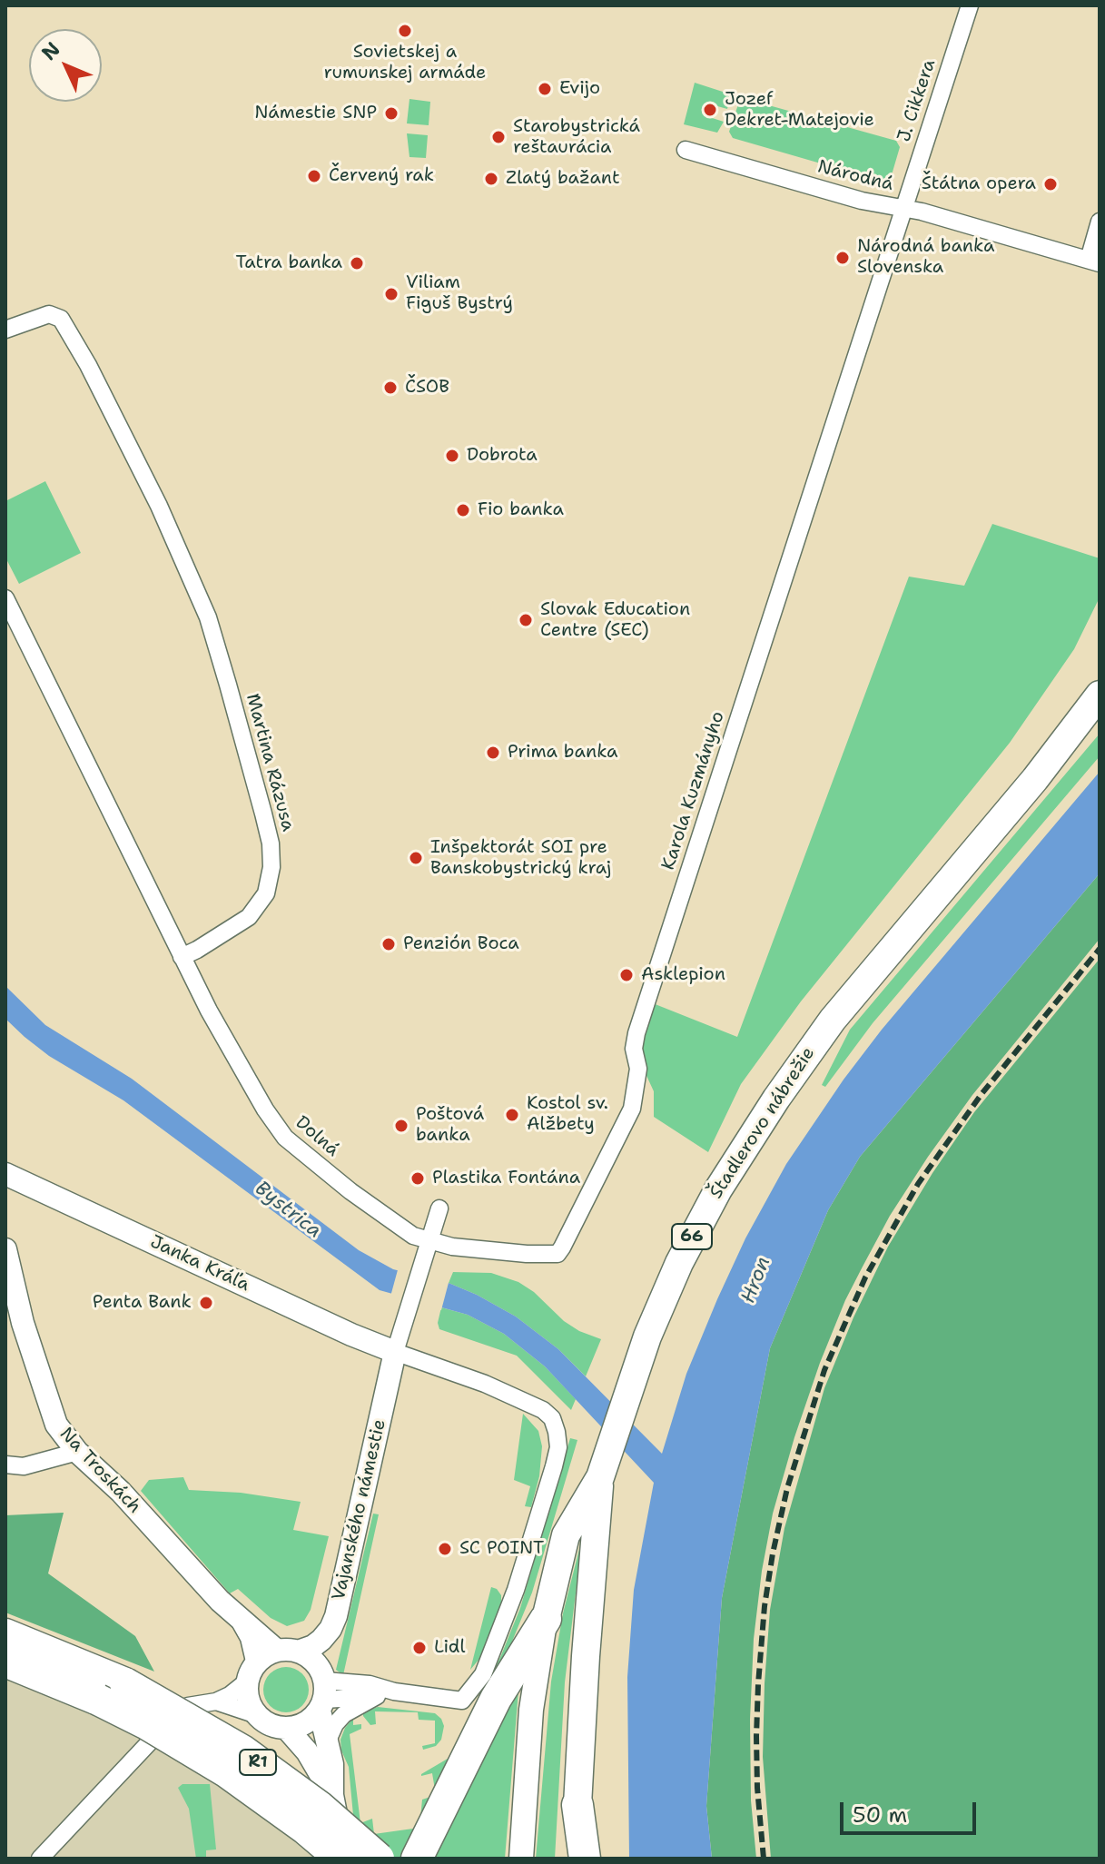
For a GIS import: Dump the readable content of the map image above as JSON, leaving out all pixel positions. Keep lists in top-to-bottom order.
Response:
{
  "streets": {
    "highway": ["R1"],
    "main road": ["Štadlerovo nábrežie", "66"],
    "street": [
      "J. Cikkera",
      "Národná",
      "Martina Rázusa",
      "Karola Kuzmányho",
      "Dolná",
      "Janka Kráľa",
      "Na Troskách",
      "Vajanského námestie"
    ]
  },
  "crossings": [
    ["J. Cikkera", "Národná"],
    ["J. Cikkera", "Karola Kuzmányho"],
    ["Národná", "Karola Kuzmányho"],
    ["Martina Rázusa", "Dolná"],
    ["Karola Kuzmányho", "Dolná"],
    ["Karola Kuzmányho", "Vajanského námestie"],
    ["Štadlerovo nábrežie", "66"],
    ["Dolná", "Vajanského námestie"],
    ["Janka Kráľa", "Vajanského námestie"],
    ["Na Troskách", "Vajanského námestie"]
  ],
  "water": ["Bystrica", "Hron"],
  "places": [
    "Sovietskej a rumunskej armáde",
    "Evijo",
    "Jozef Dekret-Matejovie",
    "Námestie SNP",
    "Starobystrická reštaurácia",
    "Červený rak",
    "Zlatý bažant",
    "Štátna opera",
    "Národná banka Slovenska",
    "Tatra banka",
    "Viliam Figuš Bystrý",
    "ČSOB",
    "Dobrota",
    "Fio banka",
    "Slovak Education Centre (SEC)",
    "Prima banka",
    "Inšpektorát SOI pre Banskobystrický kraj",
    "Penzión Boca",
    "Asklepion",
    "Kostol sv. Alžbety",
    "Poštová banka",
    "Plastika Fontána",
    "Penta Bank",
    "SC POINT",
    "Lidl"
  ],
  "scale_bar": "50 m",
  "north": "top left"
}
